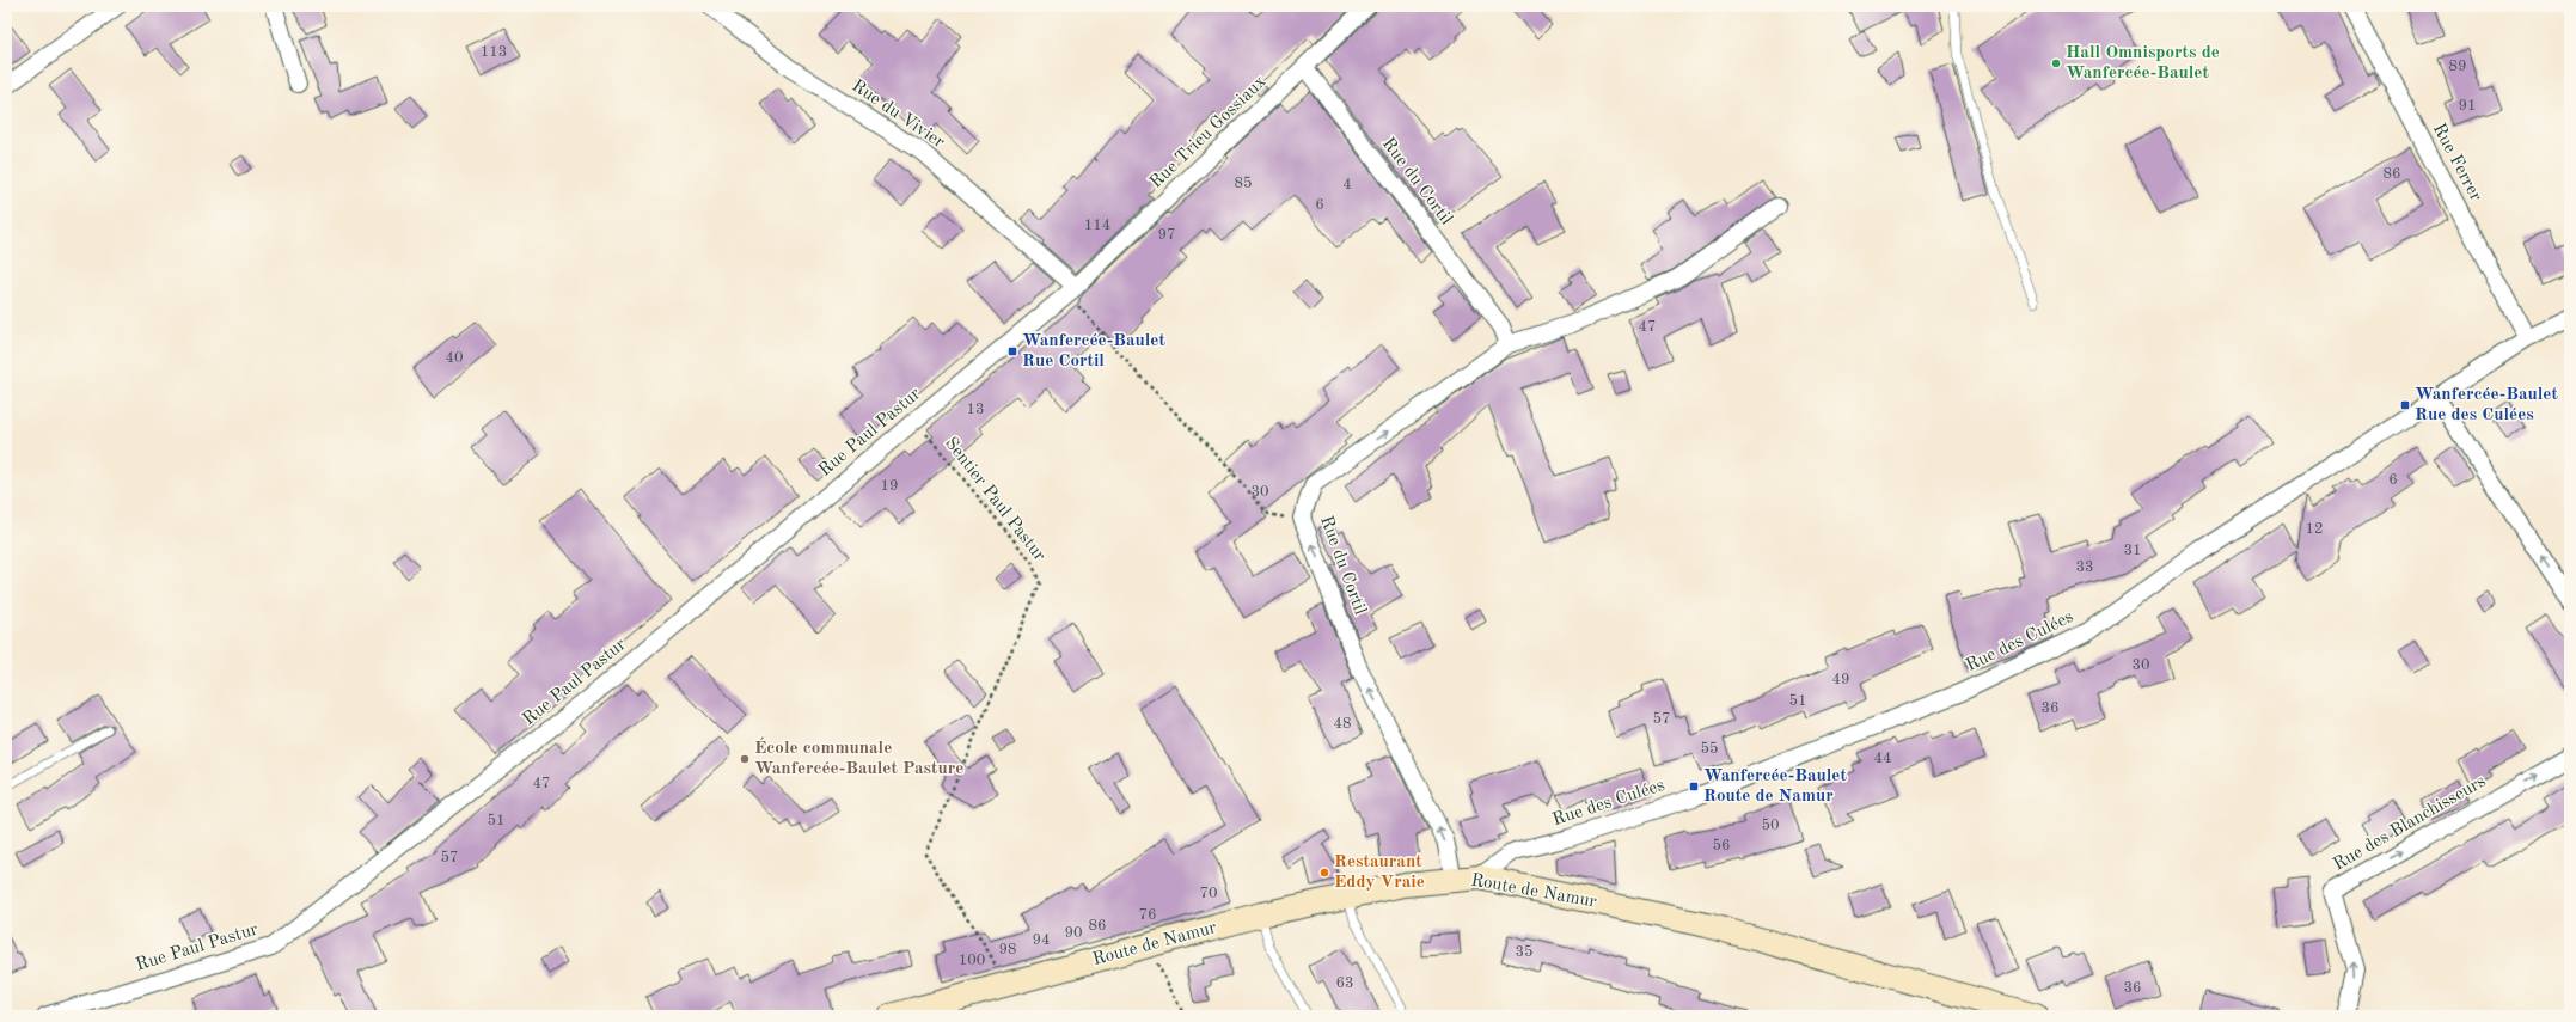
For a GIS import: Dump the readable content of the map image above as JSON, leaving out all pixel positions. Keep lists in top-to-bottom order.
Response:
{
  "streets": {
    "main road": ["Route de Namur"],
    "street": [
      "Rue du Vivier",
      "Rue Trieu Gossiaux",
      "Rue Ferrer",
      "Rue du Cortil",
      "Rue Paul Pastur",
      "Rue des Culées",
      "Rue des Blanchisseurs"
    ],
    "path": ["Sentier Paul Pastur"]
  },
  "crossings": [
    ["Rue du Vivier", "Rue Trieu Gossiaux"],
    ["Rue du Vivier", "Rue Paul Pastur"],
    ["Rue Trieu Gossiaux", "Rue du Cortil"],
    ["Rue Trieu Gossiaux", "Rue Paul Pastur"],
    ["Rue Ferrer", "Rue des Culées"],
    ["Rue du Cortil", "Route de Namur"],
    ["Rue Paul Pastur", "Sentier Paul Pastur"],
    ["Sentier Paul Pastur", "Route de Namur"],
    ["Rue des Culées", "Route de Namur"]
  ],
  "one_way": ["Rue du Cortil", "Rue des Blanchisseurs"],
  "places": {
    "other": ["Hall Omnisports de Wanfercée-Baulet", "École communale Wanfercée-Baulet Pasture", "Restaurant Eddy Vraie"],
    "transit": ["Wanfercée-Baulet Rue Cortil", "Wanfercée-Baulet Rue des Culées", "Wanfercée-Baulet Route de Namur"]
  },
  "house_numbers": [
    "113",
    "89",
    "91",
    "86",
    "85",
    "4",
    "6",
    "114",
    "97",
    "47",
    "40",
    "13",
    "6",
    "19",
    "30",
    "12",
    "31",
    "33",
    "30",
    "49",
    "51",
    "36",
    "57",
    "48",
    "55",
    "44",
    "47",
    "51",
    "50",
    "56",
    "57",
    "70",
    "76",
    "86",
    "90",
    "94",
    "98",
    "35",
    "100",
    "63",
    "36"
  ]
}
